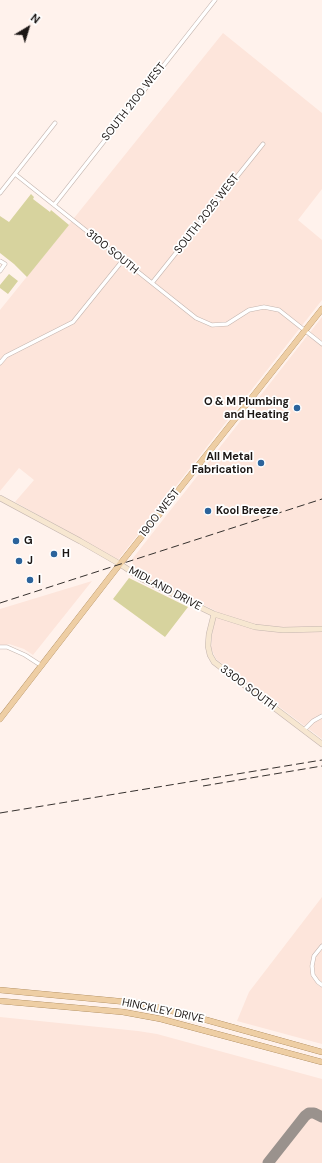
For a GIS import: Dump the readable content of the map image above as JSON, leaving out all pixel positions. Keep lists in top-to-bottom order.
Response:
{
  "streets": {
    "main road": ["1900 WEST", "HINCKLEY DRIVE"],
    "street": [
      "SOUTH 2100 WEST",
      "SOUTH 2025 WEST",
      "3100 SOUTH",
      "MIDLAND DRIVE",
      "3300 SOUTH"
    ]
  },
  "crossings": [
    ["SOUTH 2100 WEST", "3100 SOUTH"],
    ["SOUTH 2025 WEST", "3100 SOUTH"],
    ["3100 SOUTH", "1900 WEST"],
    ["1900 WEST", "MIDLAND DRIVE"],
    ["MIDLAND DRIVE", "3300 SOUTH"]
  ],
  "places": [
    "O & M Plumbing and Heating",
    "All Metal Fabrication",
    "Kool Breeze",
    "G",
    "H",
    "J",
    "I"
  ],
  "north": "top right"
}
